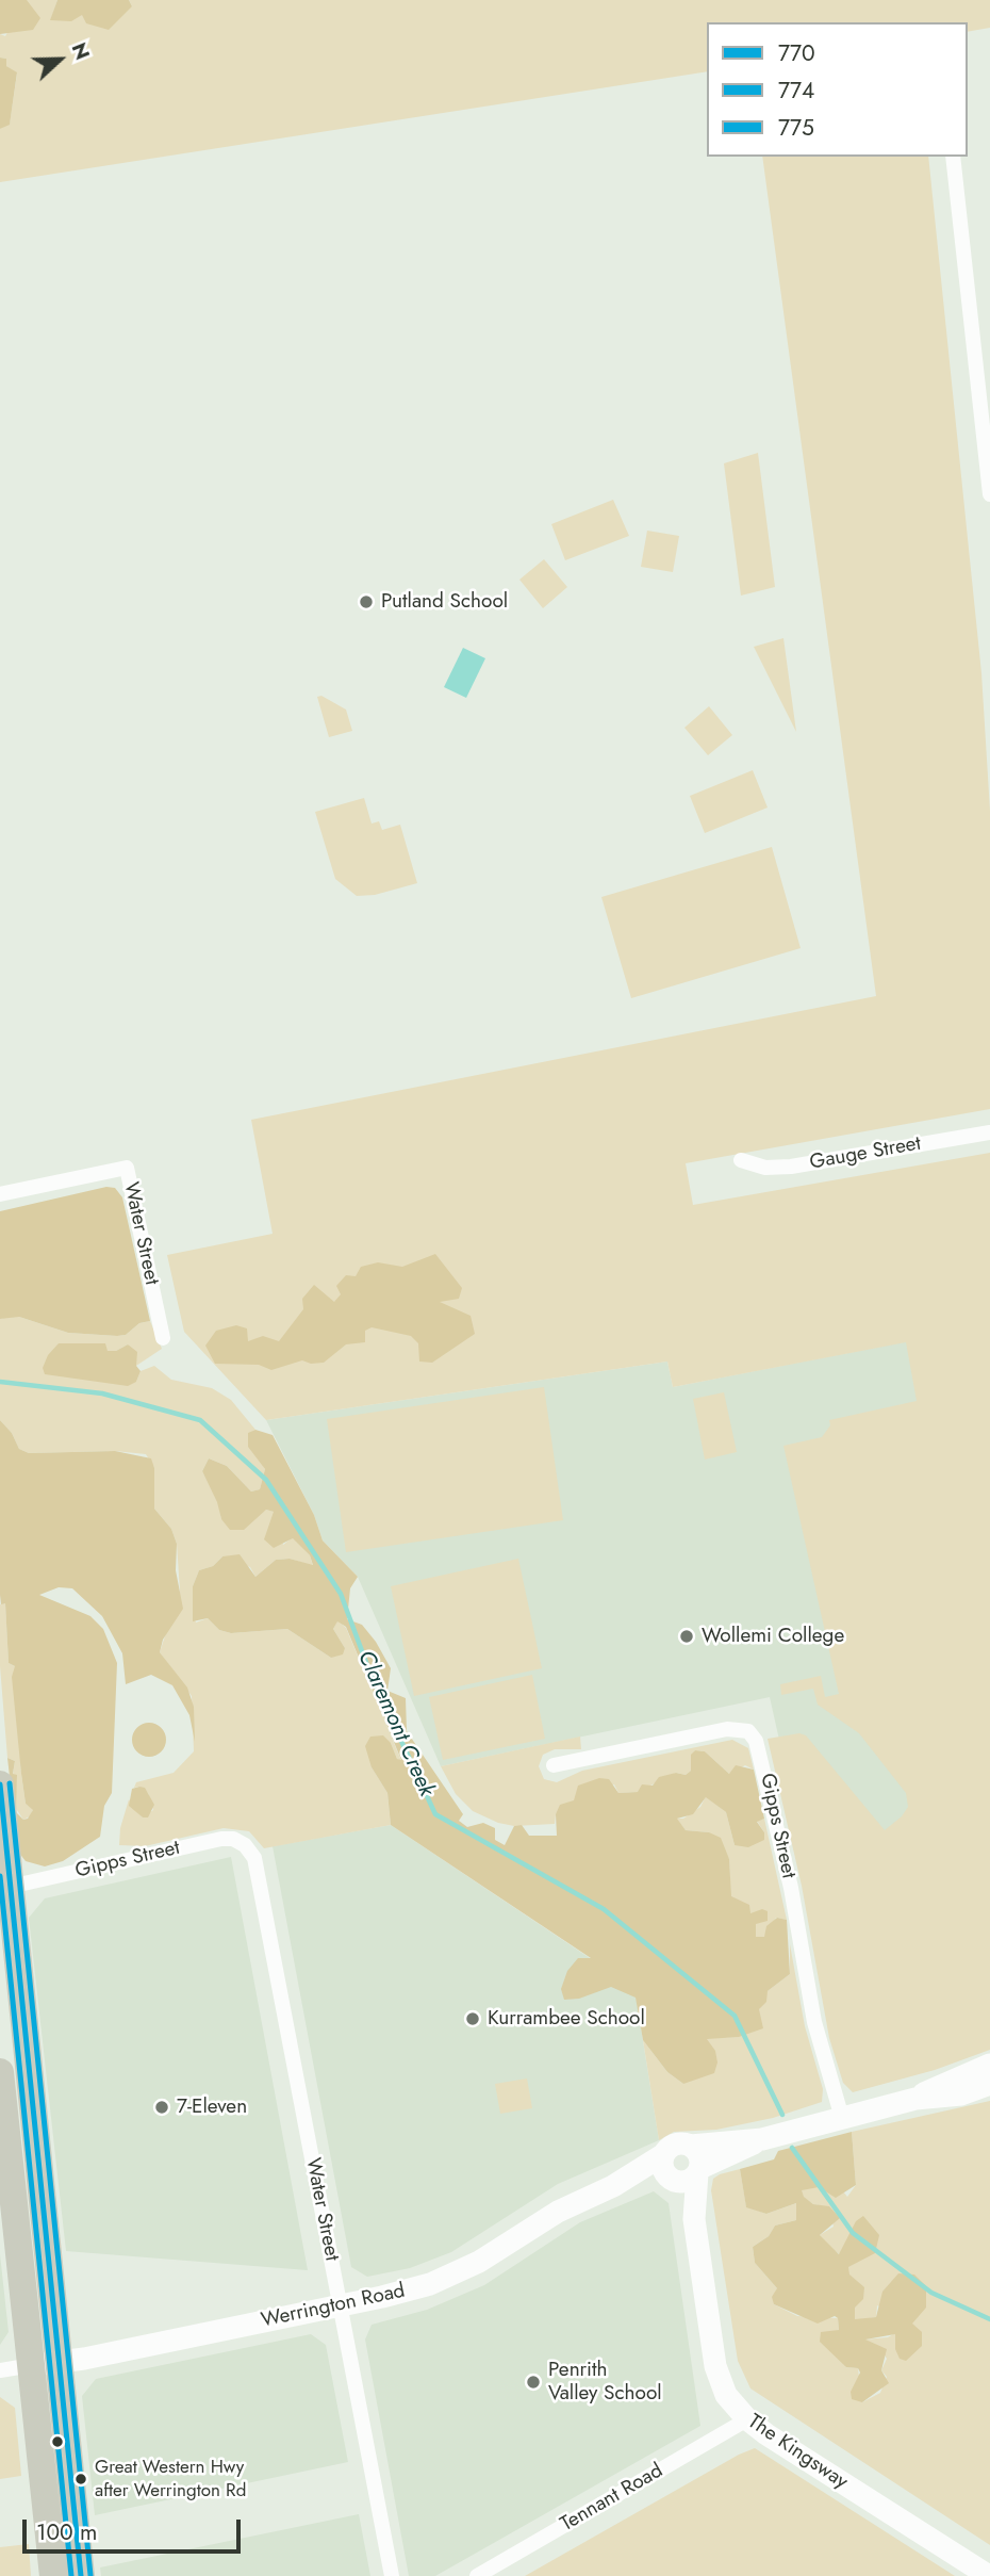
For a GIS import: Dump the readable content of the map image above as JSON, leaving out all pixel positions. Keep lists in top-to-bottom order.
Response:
{
  "streets": {
    "main road": ["Werrington Road", "The Kingsway"],
    "street": [
      "Gauge Street",
      "Water Street",
      "Gipps Street",
      "Tennant Road"
    ]
  },
  "crossings": [
    ["Water Street", "Gipps Street"],
    ["Water Street", "Werrington Road"],
    ["Werrington Road", "The Kingsway"],
    ["The Kingsway", "Tennant Road"]
  ],
  "water": ["Claremont Creek"],
  "places": [
    "Putland School",
    "Wollemi College",
    "Kurrambee School",
    "7-Eleven",
    "Penrith Valley School",
    "Great Western Hwy after Werrington Rd"
  ],
  "lines": ["transit line 775", "transit line 770", "transit line 774"],
  "legend": ["770", "774", "775"],
  "scale_bar": "100 m",
  "north": "right"
}
